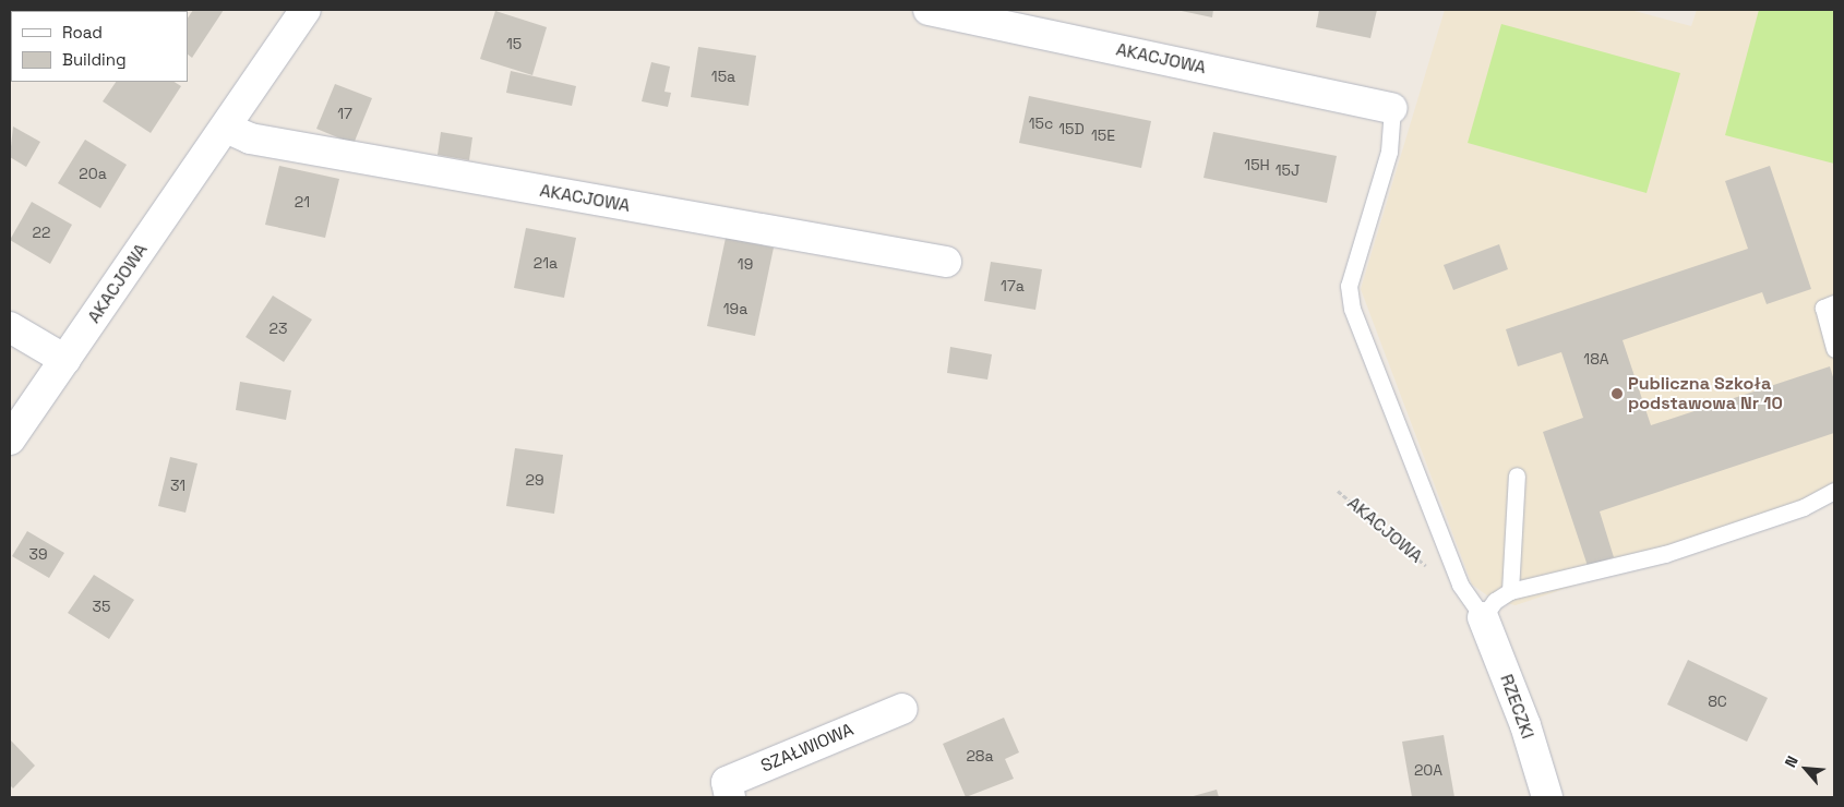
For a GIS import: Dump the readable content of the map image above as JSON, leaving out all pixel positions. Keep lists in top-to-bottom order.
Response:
{
  "streets": {
    "street": ["AKACJOWA", "RZECZKI", "SZAŁWIOWA"]
  },
  "places": ["Publiczna Szkoła podstawowa Nr 10"],
  "house_numbers": [
    "15",
    "15a",
    "17",
    "15c",
    "15D",
    "15E",
    "15H",
    "15J",
    "20a",
    "21",
    "22",
    "21a",
    "19",
    "17a",
    "19a",
    "23",
    "18A",
    "29",
    "31",
    "39",
    "35",
    "8C",
    "28a",
    "20A"
  ],
  "legend": ["Road", "Building"],
  "north": "top left"
}
